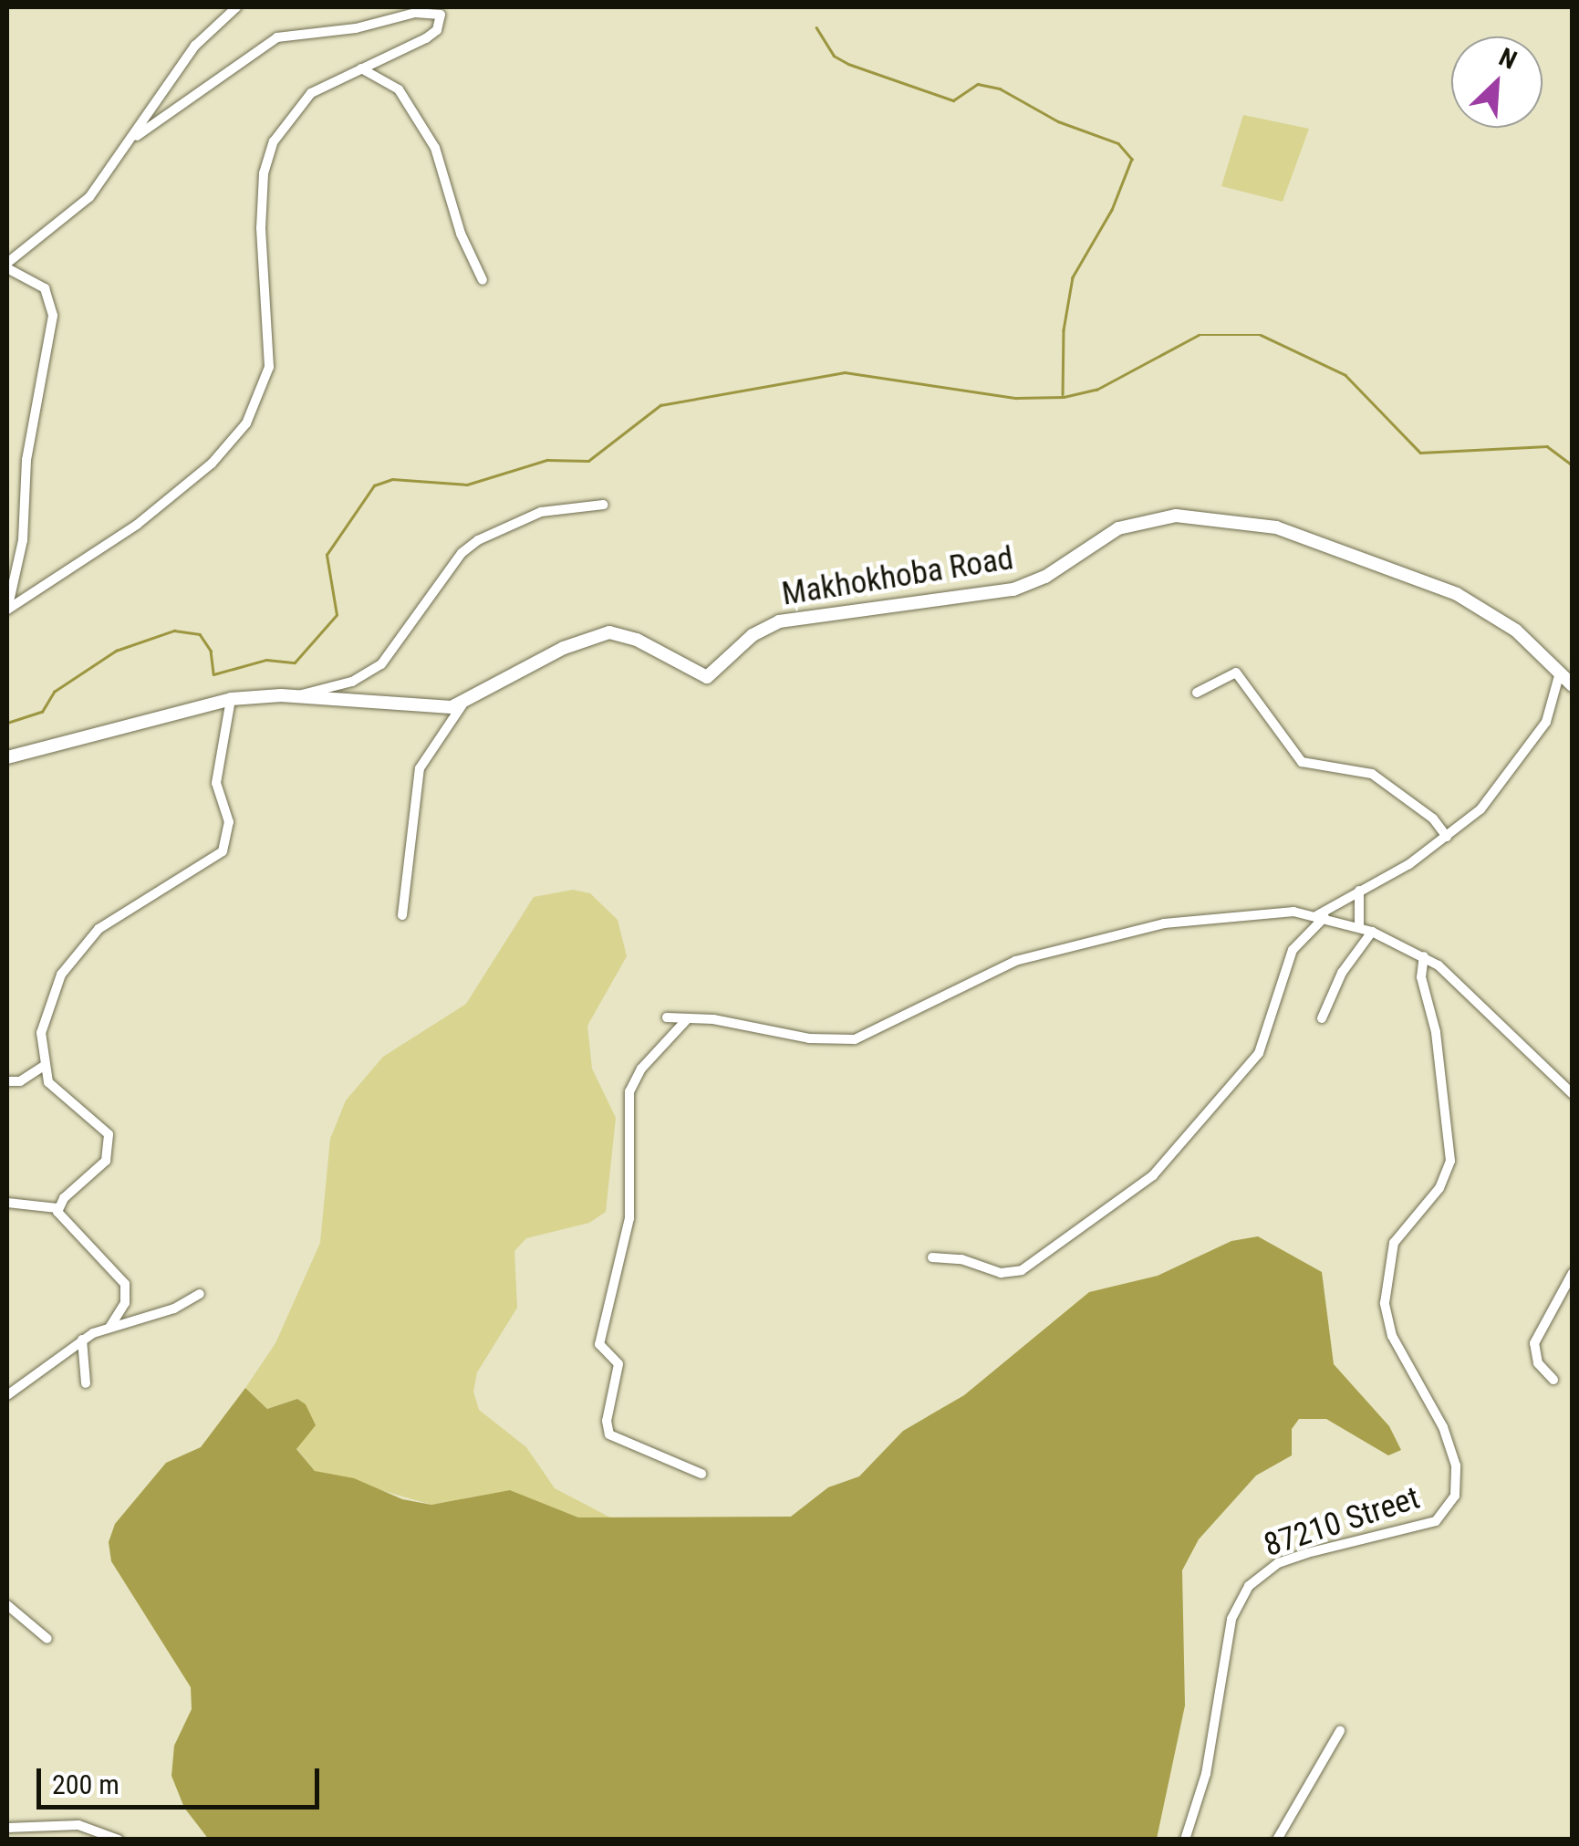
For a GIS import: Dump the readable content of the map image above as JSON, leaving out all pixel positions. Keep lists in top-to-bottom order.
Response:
{
  "streets": {
    "street": ["Makhokhoba Road", "87210 Street"]
  },
  "scale_bar": "200 m",
  "north": "top right"
}
